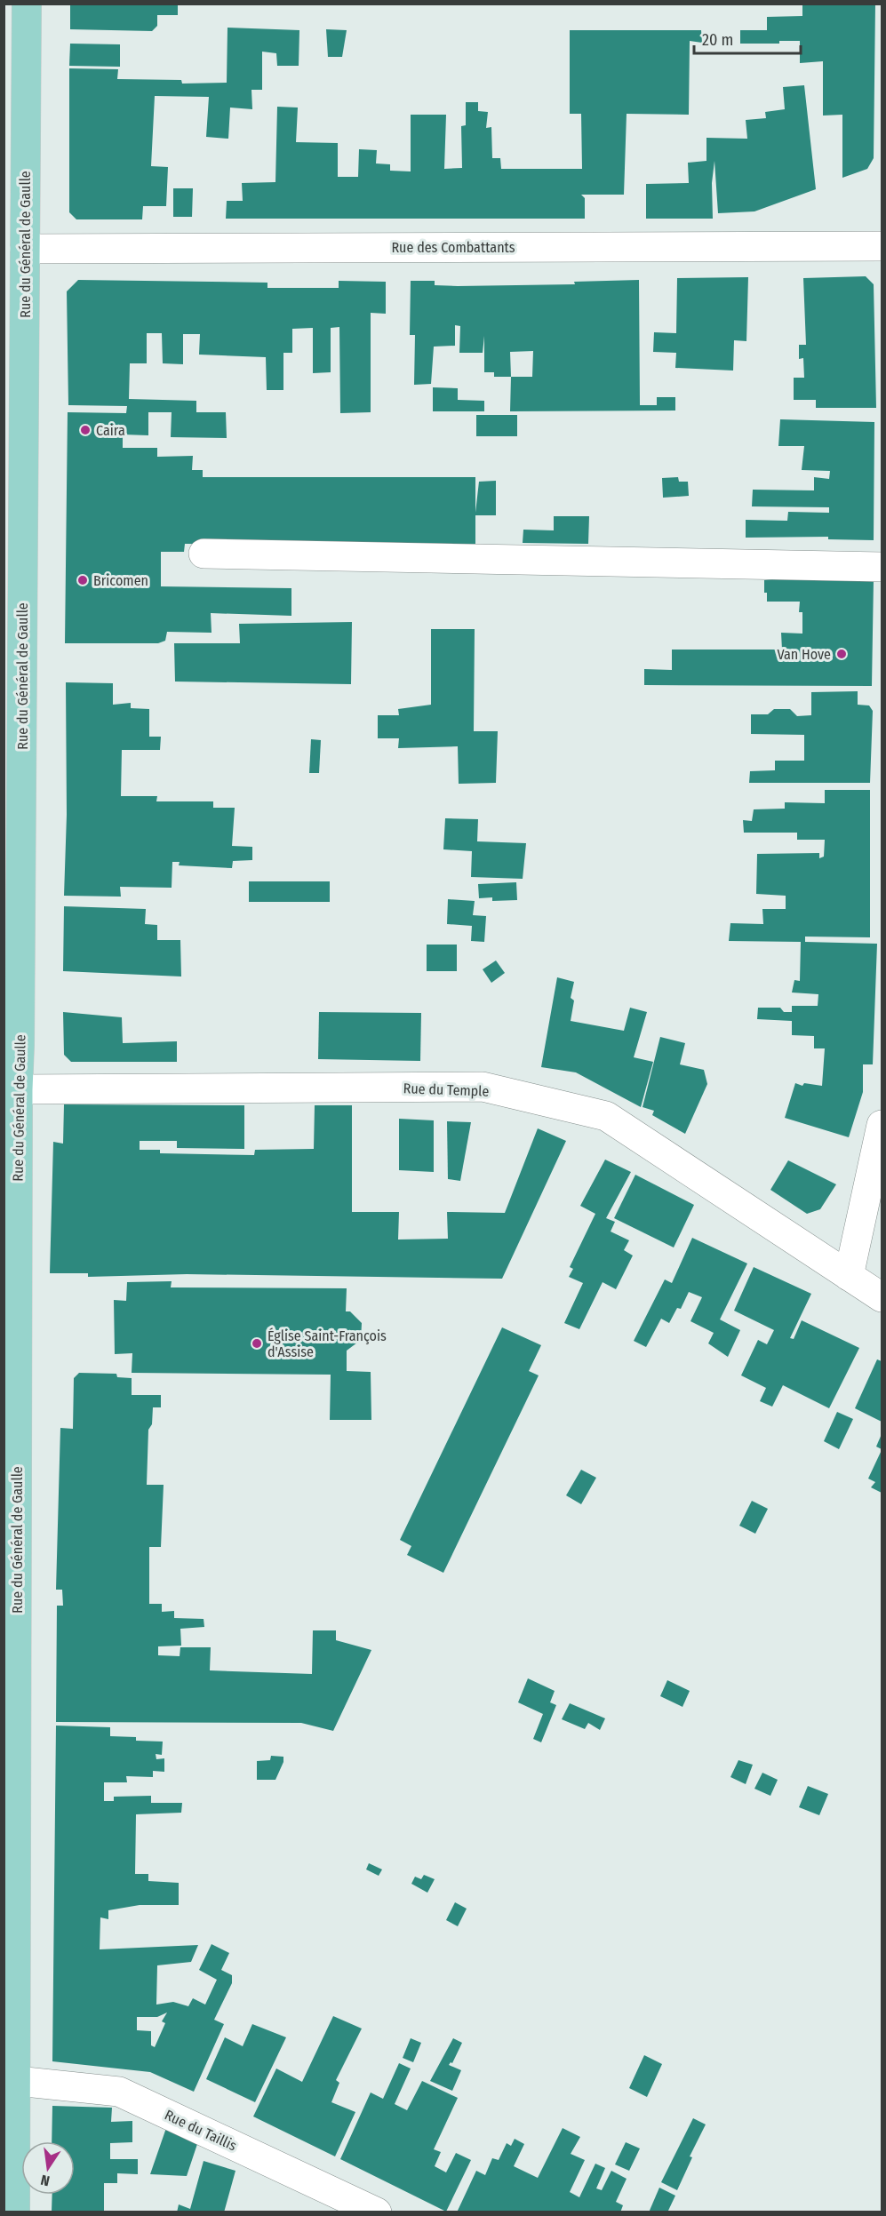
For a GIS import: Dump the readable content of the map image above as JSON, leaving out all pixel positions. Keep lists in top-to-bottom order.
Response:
{
  "streets": {
    "main road": ["Rue du Général de Gaulle"],
    "street": ["Rue des Combattants", "Rue du Temple", "Rue du Taillis"]
  },
  "crossings": [
    ["Rue du Général de Gaulle", "Rue des Combattants"],
    ["Rue du Général de Gaulle", "Rue du Temple"],
    ["Rue du Général de Gaulle", "Rue du Taillis"]
  ],
  "places": [
    "Caira",
    "Bricomen",
    "Van Hove",
    "Église Saint-François d'Assise"
  ],
  "scale_bar": "20 m",
  "north": "bottom"
}
